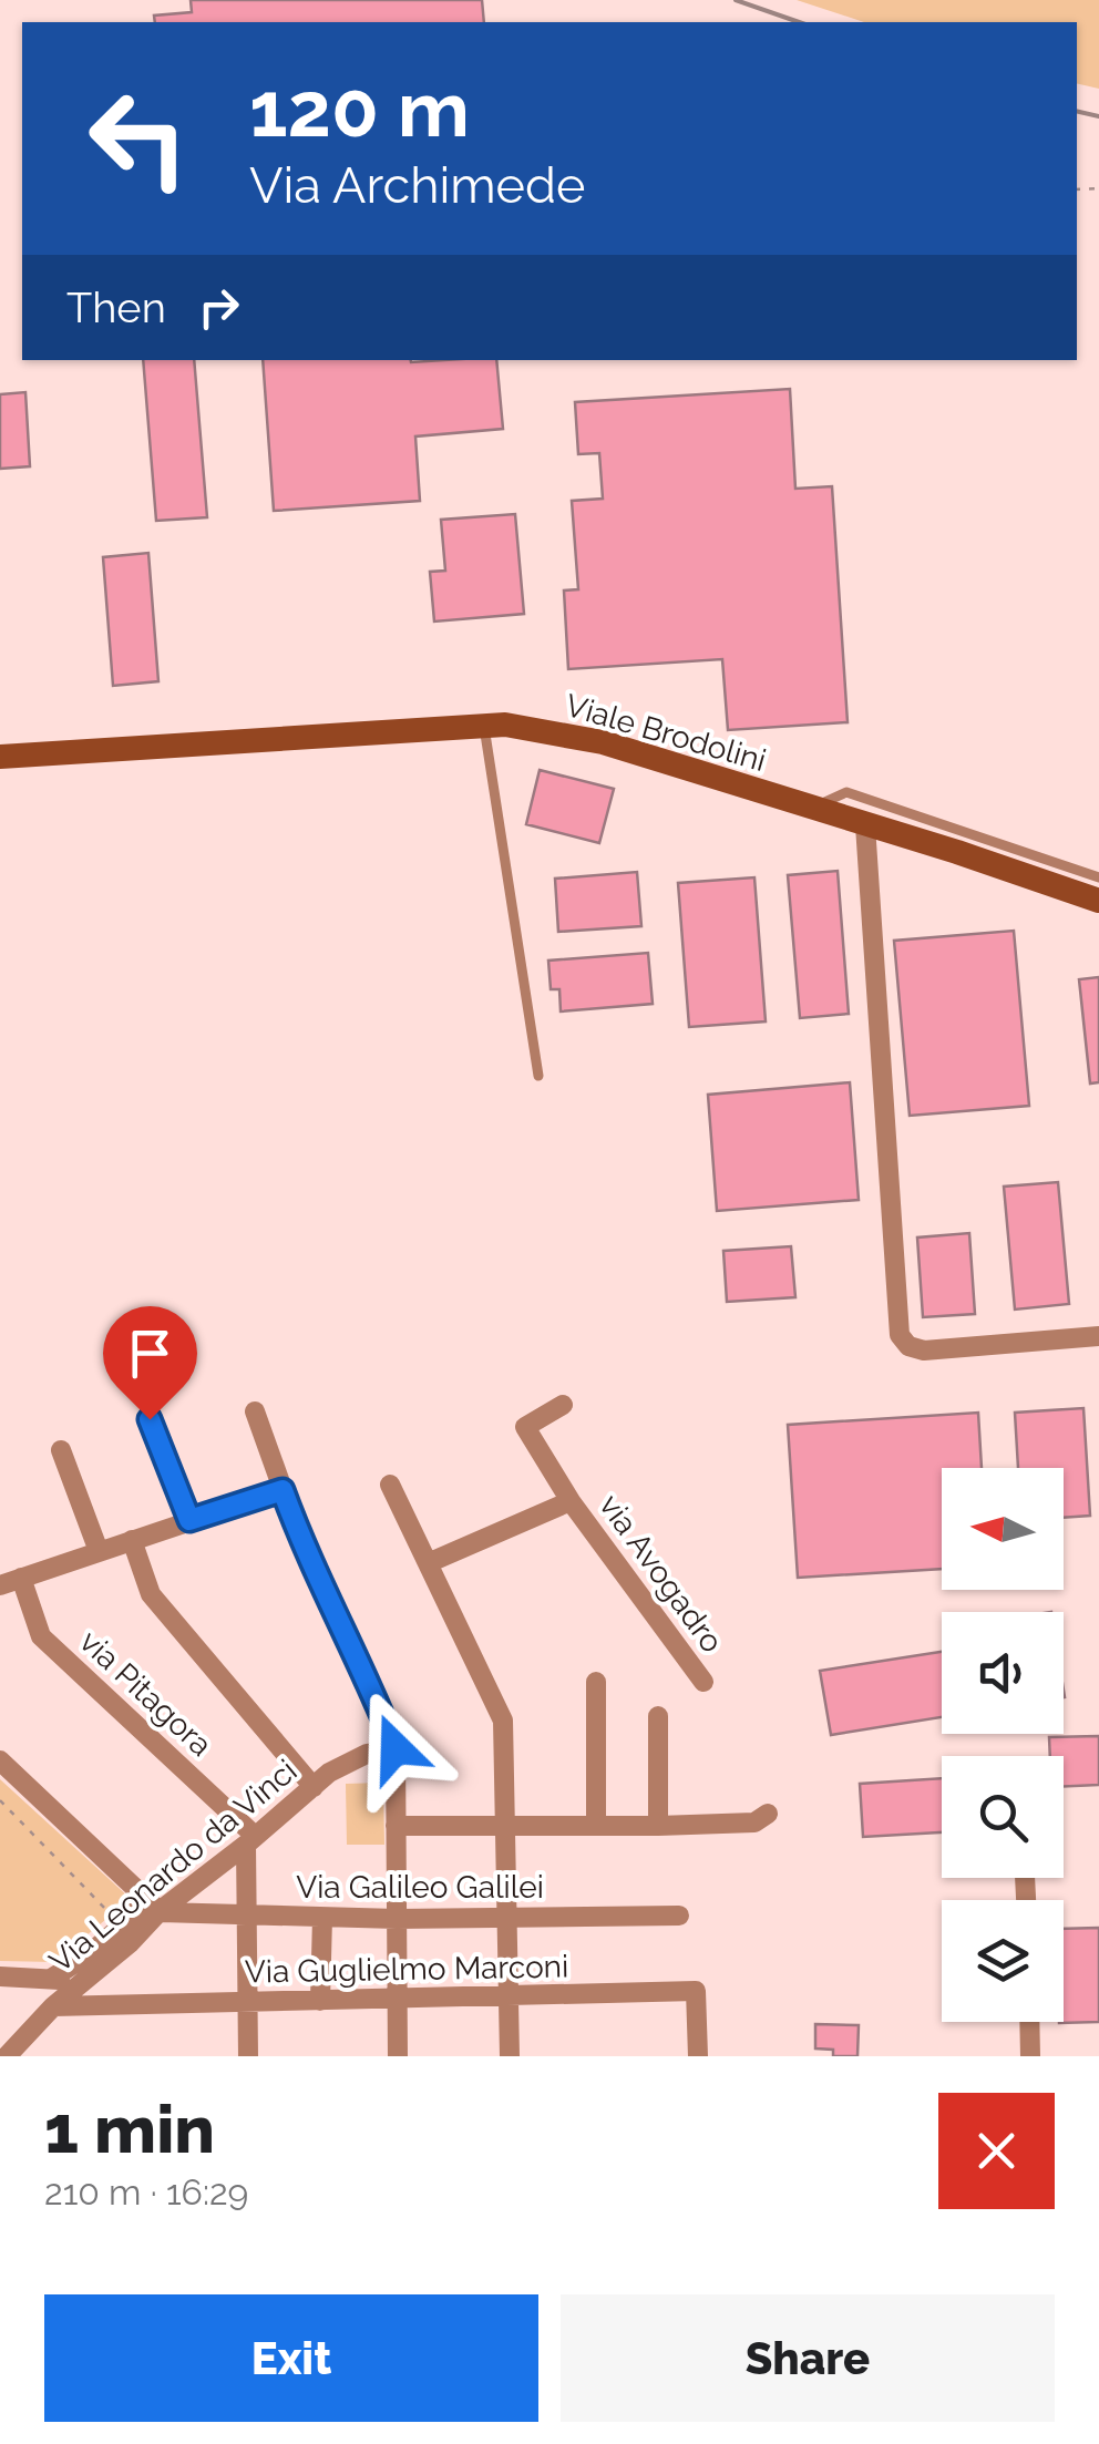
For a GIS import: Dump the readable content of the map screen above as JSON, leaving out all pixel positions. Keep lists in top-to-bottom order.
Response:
{
  "streets": {
    "street": [
      "Viale Brodolini",
      "via Avogadro",
      "via Pitagora",
      "Via Leonardo da Vinci",
      "Via Galileo Galilei",
      "Via Guglielmo Marconi"
    ]
  },
  "crossings": [
    ["via Pitagora", "Via Leonardo da Vinci"],
    ["Via Leonardo da Vinci", "Via Galileo Galilei"],
    ["Via Leonardo da Vinci", "Via Guglielmo Marconi"]
  ],
  "north": "left",
  "page": {
    "turn": ["120 m", "Via Archimede"],
    "then": "Then",
    "heading": ["1 min", "210 m · 16:29"],
    "buttons": ["Exit", "Share"]
  }
}
